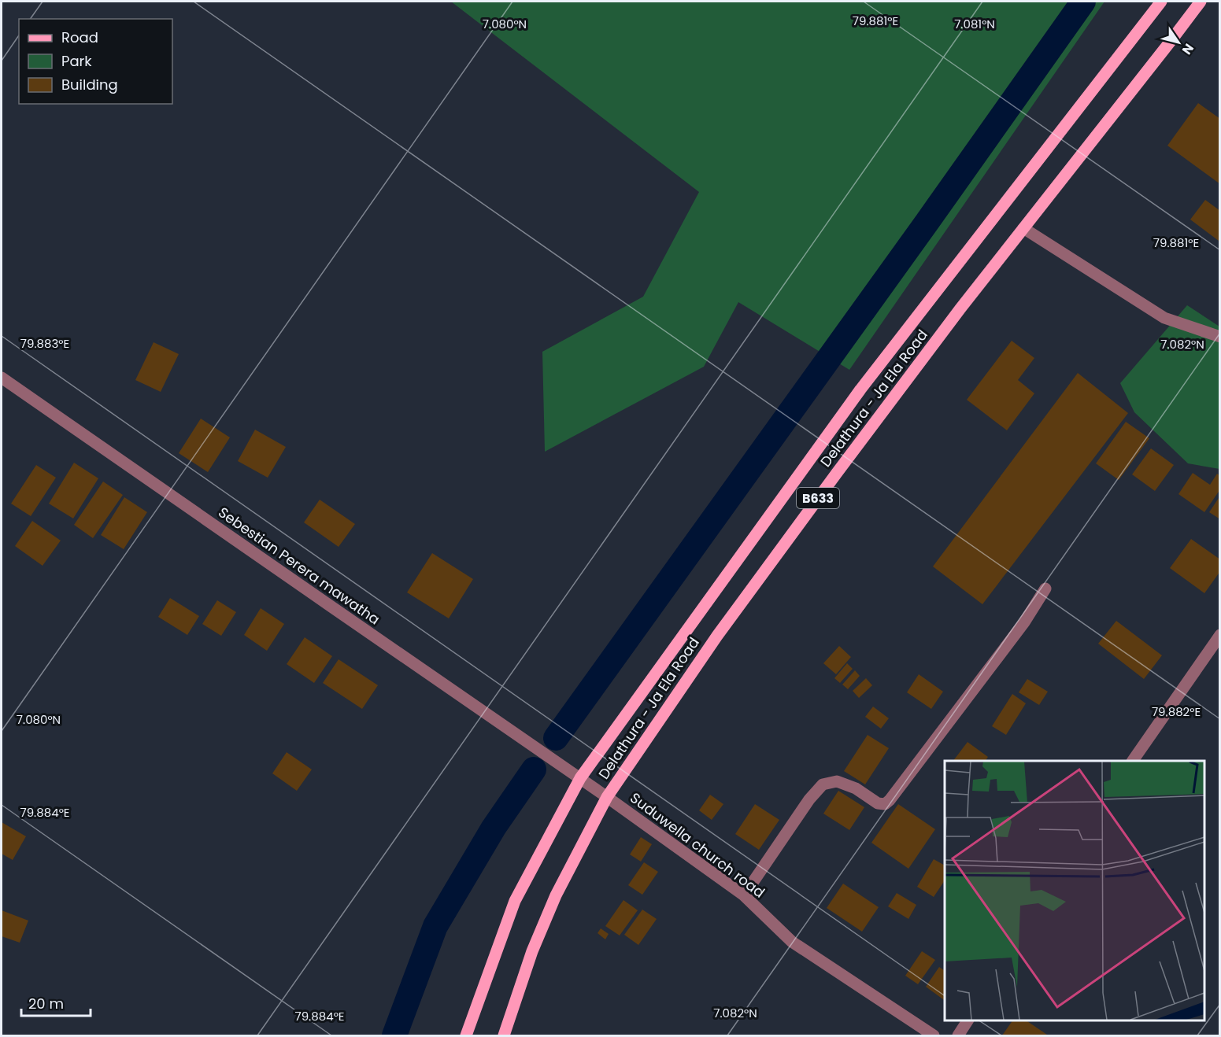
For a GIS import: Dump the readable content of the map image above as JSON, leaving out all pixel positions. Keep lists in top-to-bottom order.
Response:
{
  "streets": {
    "main road": ["Delathura - Ja Ela Road", "B633"],
    "street": ["Sebestian Perera mawatha", "Suduwella church road"]
  },
  "crossings": [
    ["Delathura - Ja Ela Road", "Sebestian Perera mawatha"],
    ["Delathura - Ja Ela Road", "Suduwella church road"],
    ["Sebestian Perera mawatha", "Suduwella church road"]
  ],
  "legend": ["Road", "Park", "Building"],
  "scale_bar": "20 m",
  "north": "bottom right",
  "coordinates": [
    "79.881°E",
    "7.080°N",
    "7.081°N",
    "79.883°E",
    "7.082°N",
    "79.882°E",
    "79.884°E"
  ]
}
